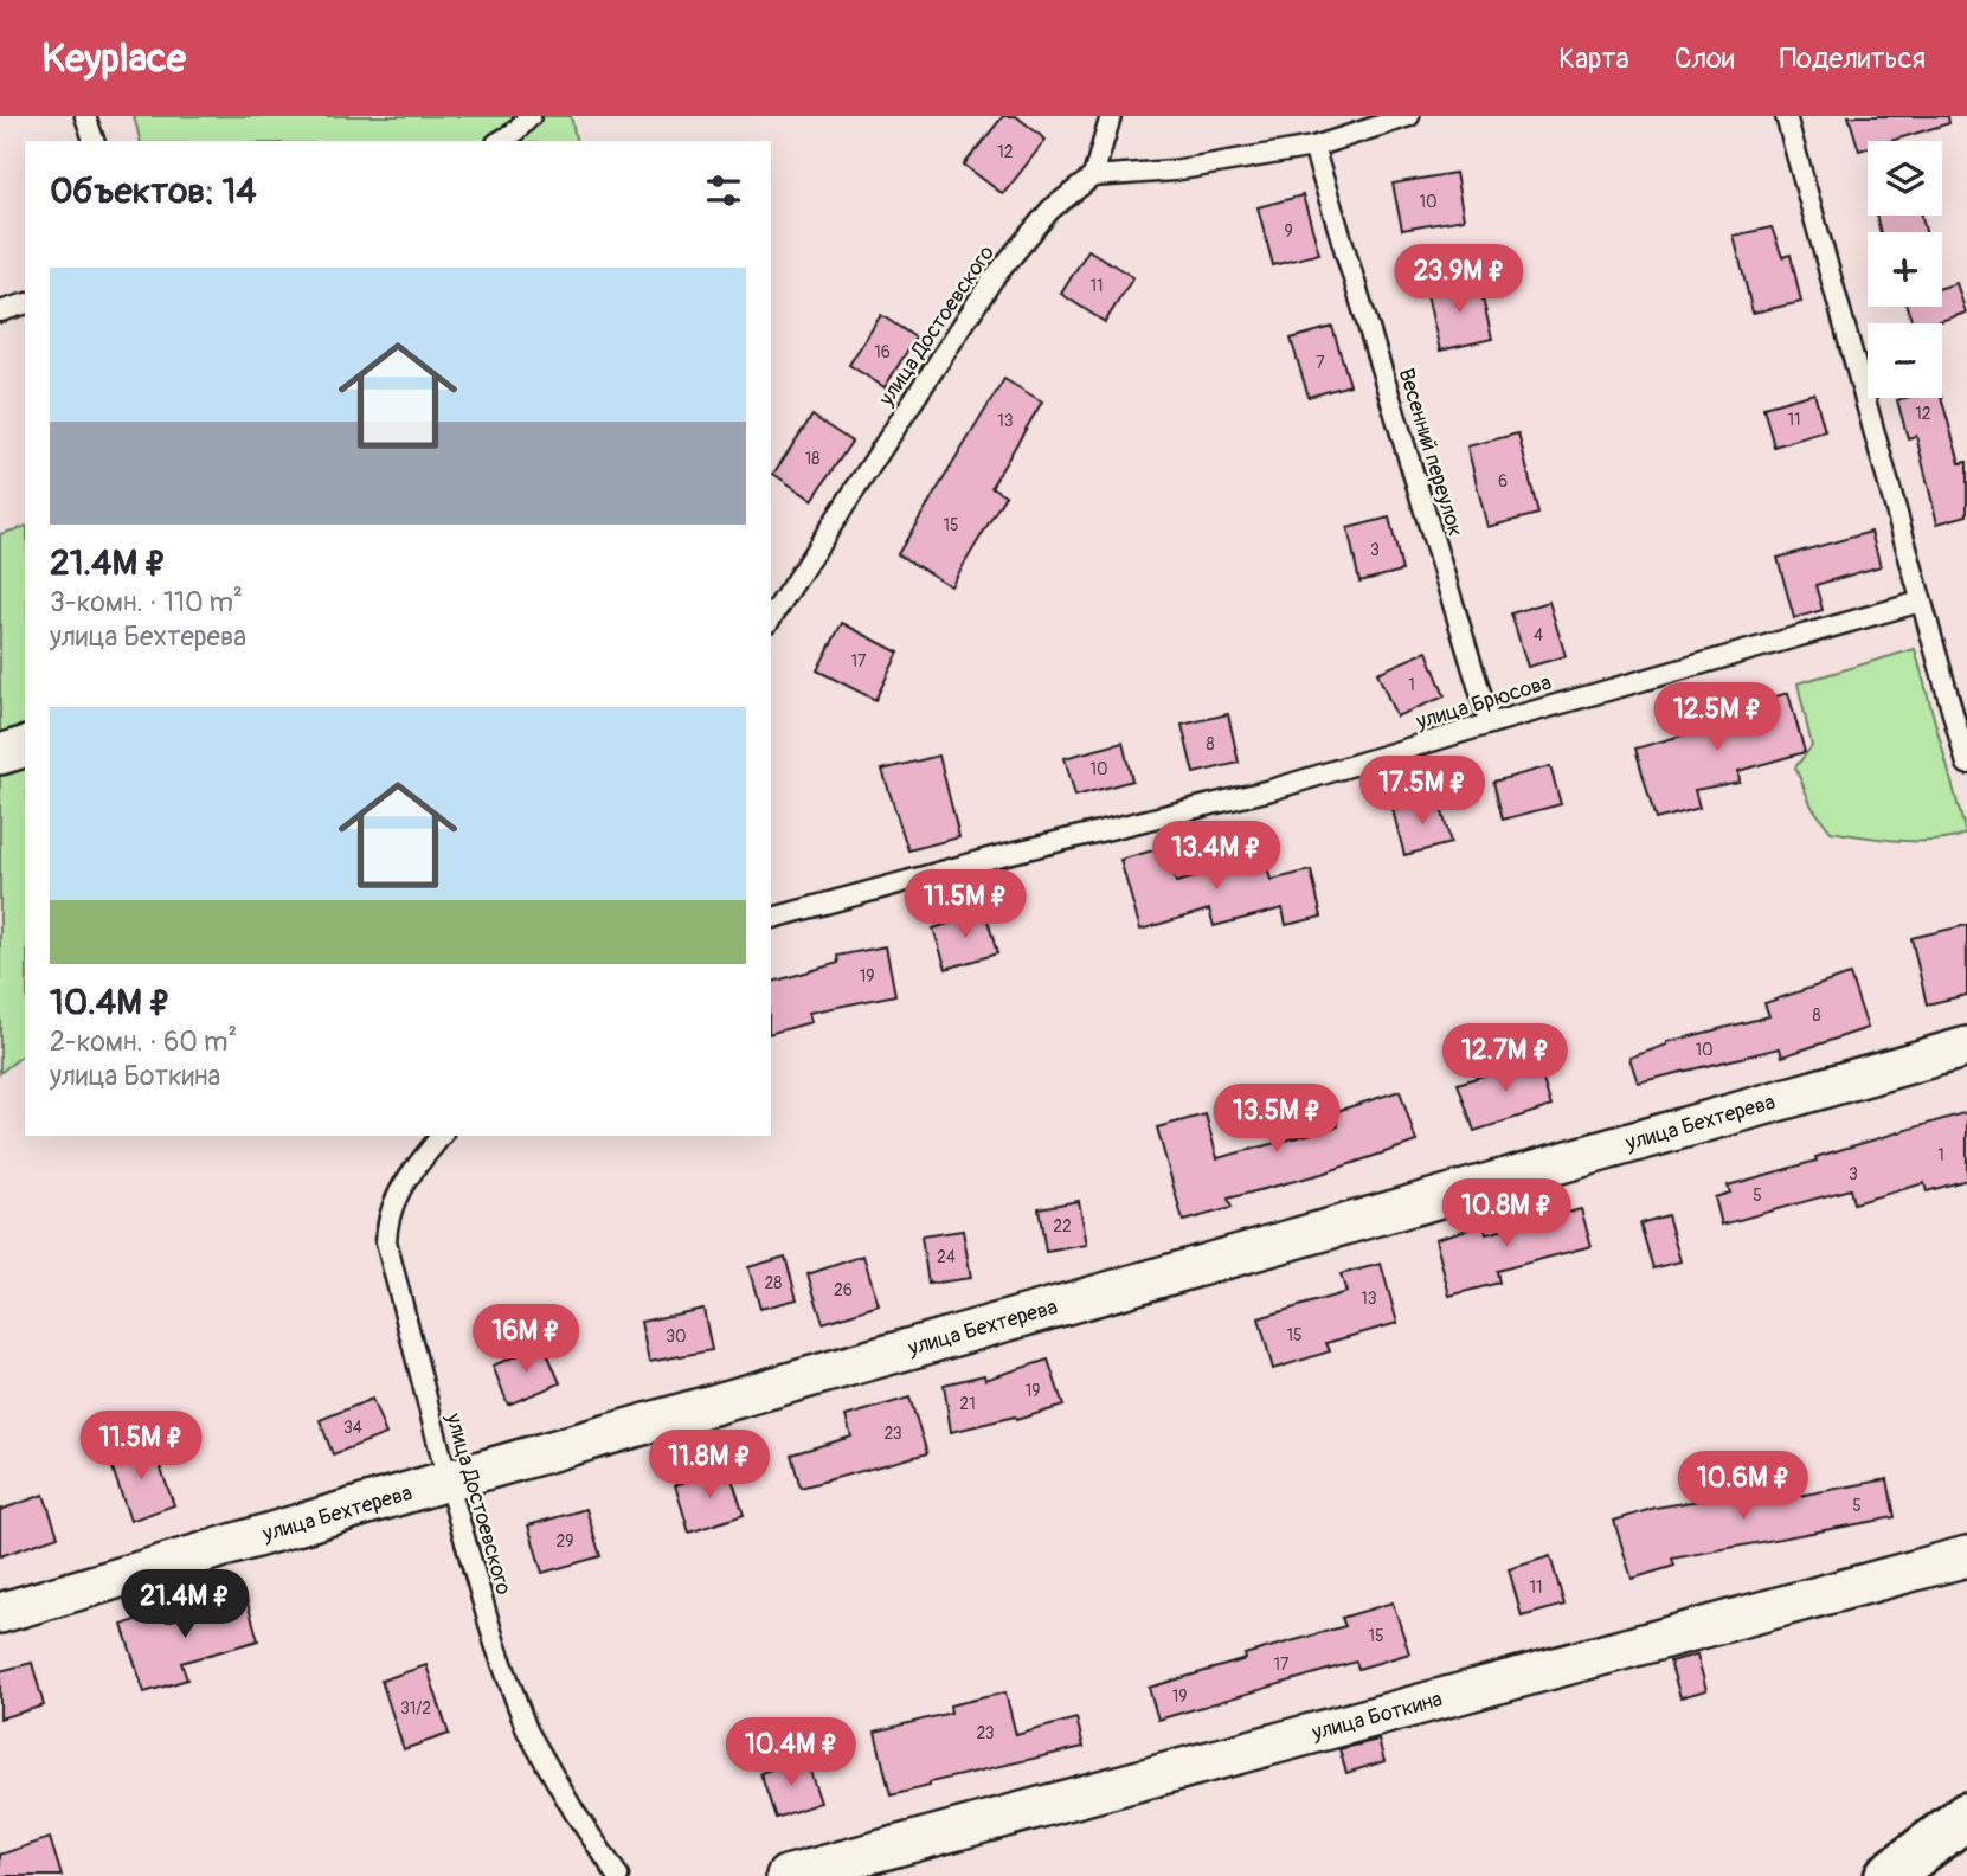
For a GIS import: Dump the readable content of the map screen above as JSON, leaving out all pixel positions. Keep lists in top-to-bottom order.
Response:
{
  "streets": {
    "street": ["улица Бехтерева", "улица Боткина"],
    "lane": ["улица Достоевского", "Весенний переулок", "улица Брюсова"]
  },
  "crossings": [
    ["улица Достоевского", "улица Бехтерева"],
    ["Весенний переулок", "улица Брюсова"]
  ],
  "house_numbers": [
    "12",
    "10",
    "9",
    "11",
    "16",
    "7",
    "12",
    "11",
    "13",
    "18",
    "6",
    "15",
    "3",
    "4",
    "17",
    "1",
    "8",
    "10",
    "19",
    "8",
    "10",
    "1",
    "3",
    "5",
    "22",
    "24",
    "28",
    "26",
    "13",
    "15",
    "30",
    "19",
    "21",
    "34",
    "23",
    "5",
    "29",
    "11",
    "15",
    "17",
    "19",
    "31/2",
    "23"
  ],
  "page": {
    "header": "Keyplace",
    "nav": ["Карта", "Слои", "Поделиться"],
    "map_buttons": ["+", "−"],
    "heading": "Объектов: 14",
    "list": [
      {
        "name": "21.4M ₽",
        "note": "3-комн. · 110 m² · улица Бехтерева"
      },
      {
        "name": "10.4M ₽",
        "note": "2-комн. · 60 m² · улица Боткина"
      }
    ],
    "price": [
      "23.9M ₽",
      "12.5M ₽",
      "17.5M ₽",
      "13.4M ₽",
      "11.5M ₽",
      "12.7M ₽",
      "13.5M ₽",
      "10.8M ₽",
      "16M ₽",
      "11.5M ₽",
      "11.8M ₽",
      "10.6M ₽",
      "21.4M ₽",
      "10.4M ₽"
    ]
  }
}
